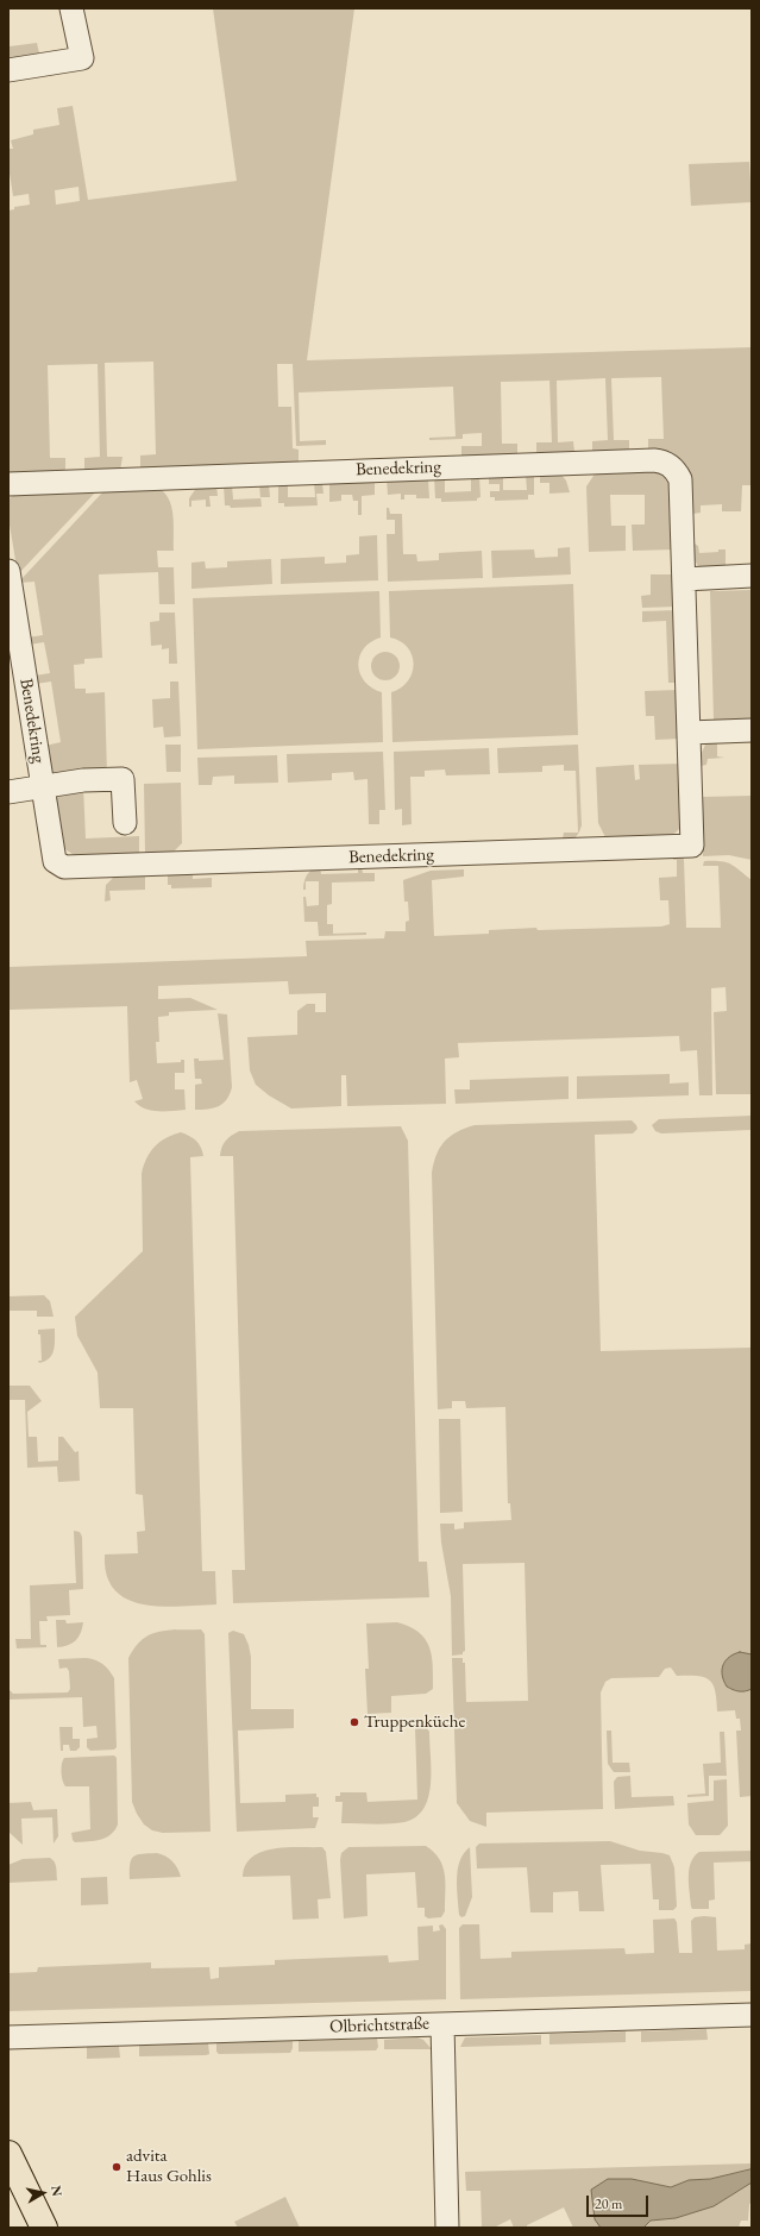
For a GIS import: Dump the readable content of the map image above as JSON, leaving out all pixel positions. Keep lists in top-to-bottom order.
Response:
{
  "streets": {
    "street": ["Benedekring", "Olbrichtstraße"]
  },
  "places": ["Truppenküche", "advita Haus Gohlis"],
  "scale_bar": "20 m",
  "north": "right"
}
